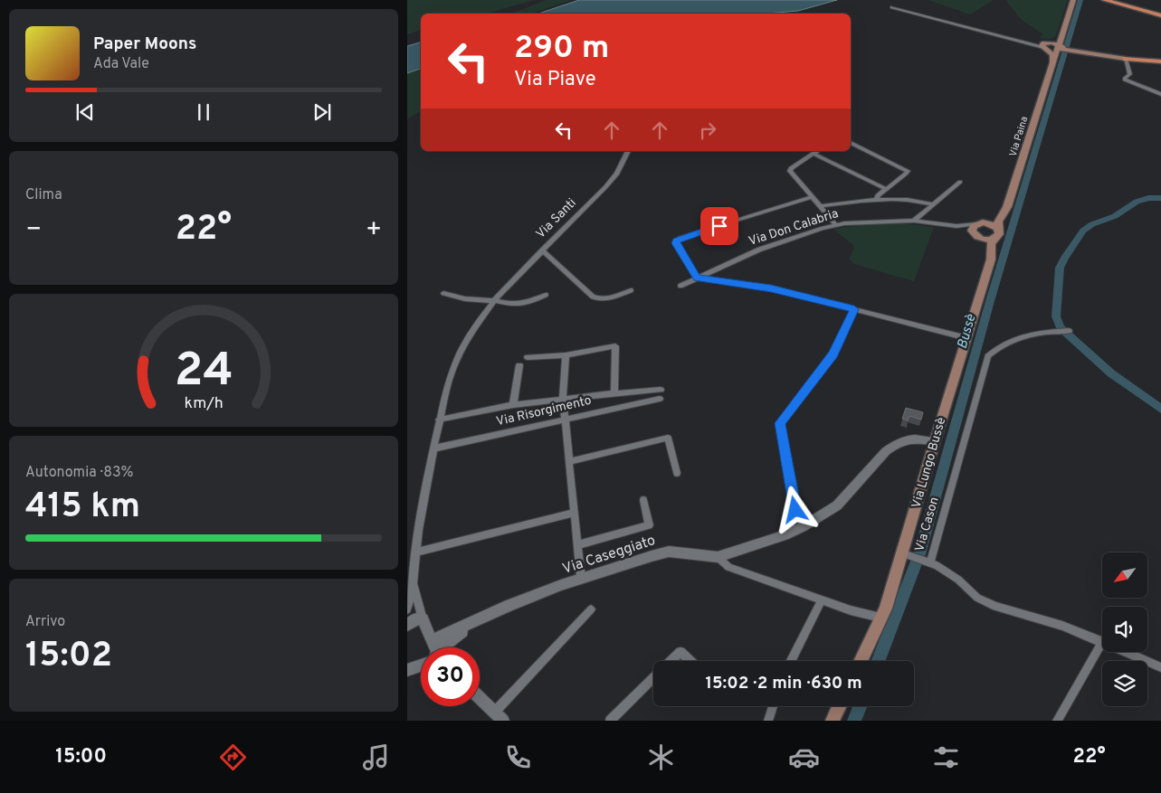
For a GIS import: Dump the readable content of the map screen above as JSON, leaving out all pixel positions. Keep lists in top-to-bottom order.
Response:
{
  "streets": {
    "main road": ["Via Paina", "Via Lungo Bussè"],
    "street": [
      "Via Santi",
      "Via Don Calabria",
      "Via Risorgimento",
      "Via Cason",
      "Via Caseggiato"
    ]
  },
  "crossings": [
    ["Via Paina", "Via Lungo Bussè"],
    ["Via Santi", "Via Risorgimento"],
    ["Via Lungo Bussè", "Via Caseggiato"]
  ],
  "water": ["Bussè"],
  "north": "bottom left",
  "page": {
    "turn": ["290 m", "Via Piave"],
    "song": ["Paper Moons", "Ada Vale"],
    "tile": [
      "Clima",
      ["Autonomia · 83%", "415 km"],
      ["Arrivo", "15:02"]
    ],
    "heat": ["−", "22°", "+"],
    "limit": "30",
    "trip": "15:02 · 2 min · 630 m",
    "tabs": ["15:00", "22°"],
    "gauge": ["24", "km/h"]
  }
}
